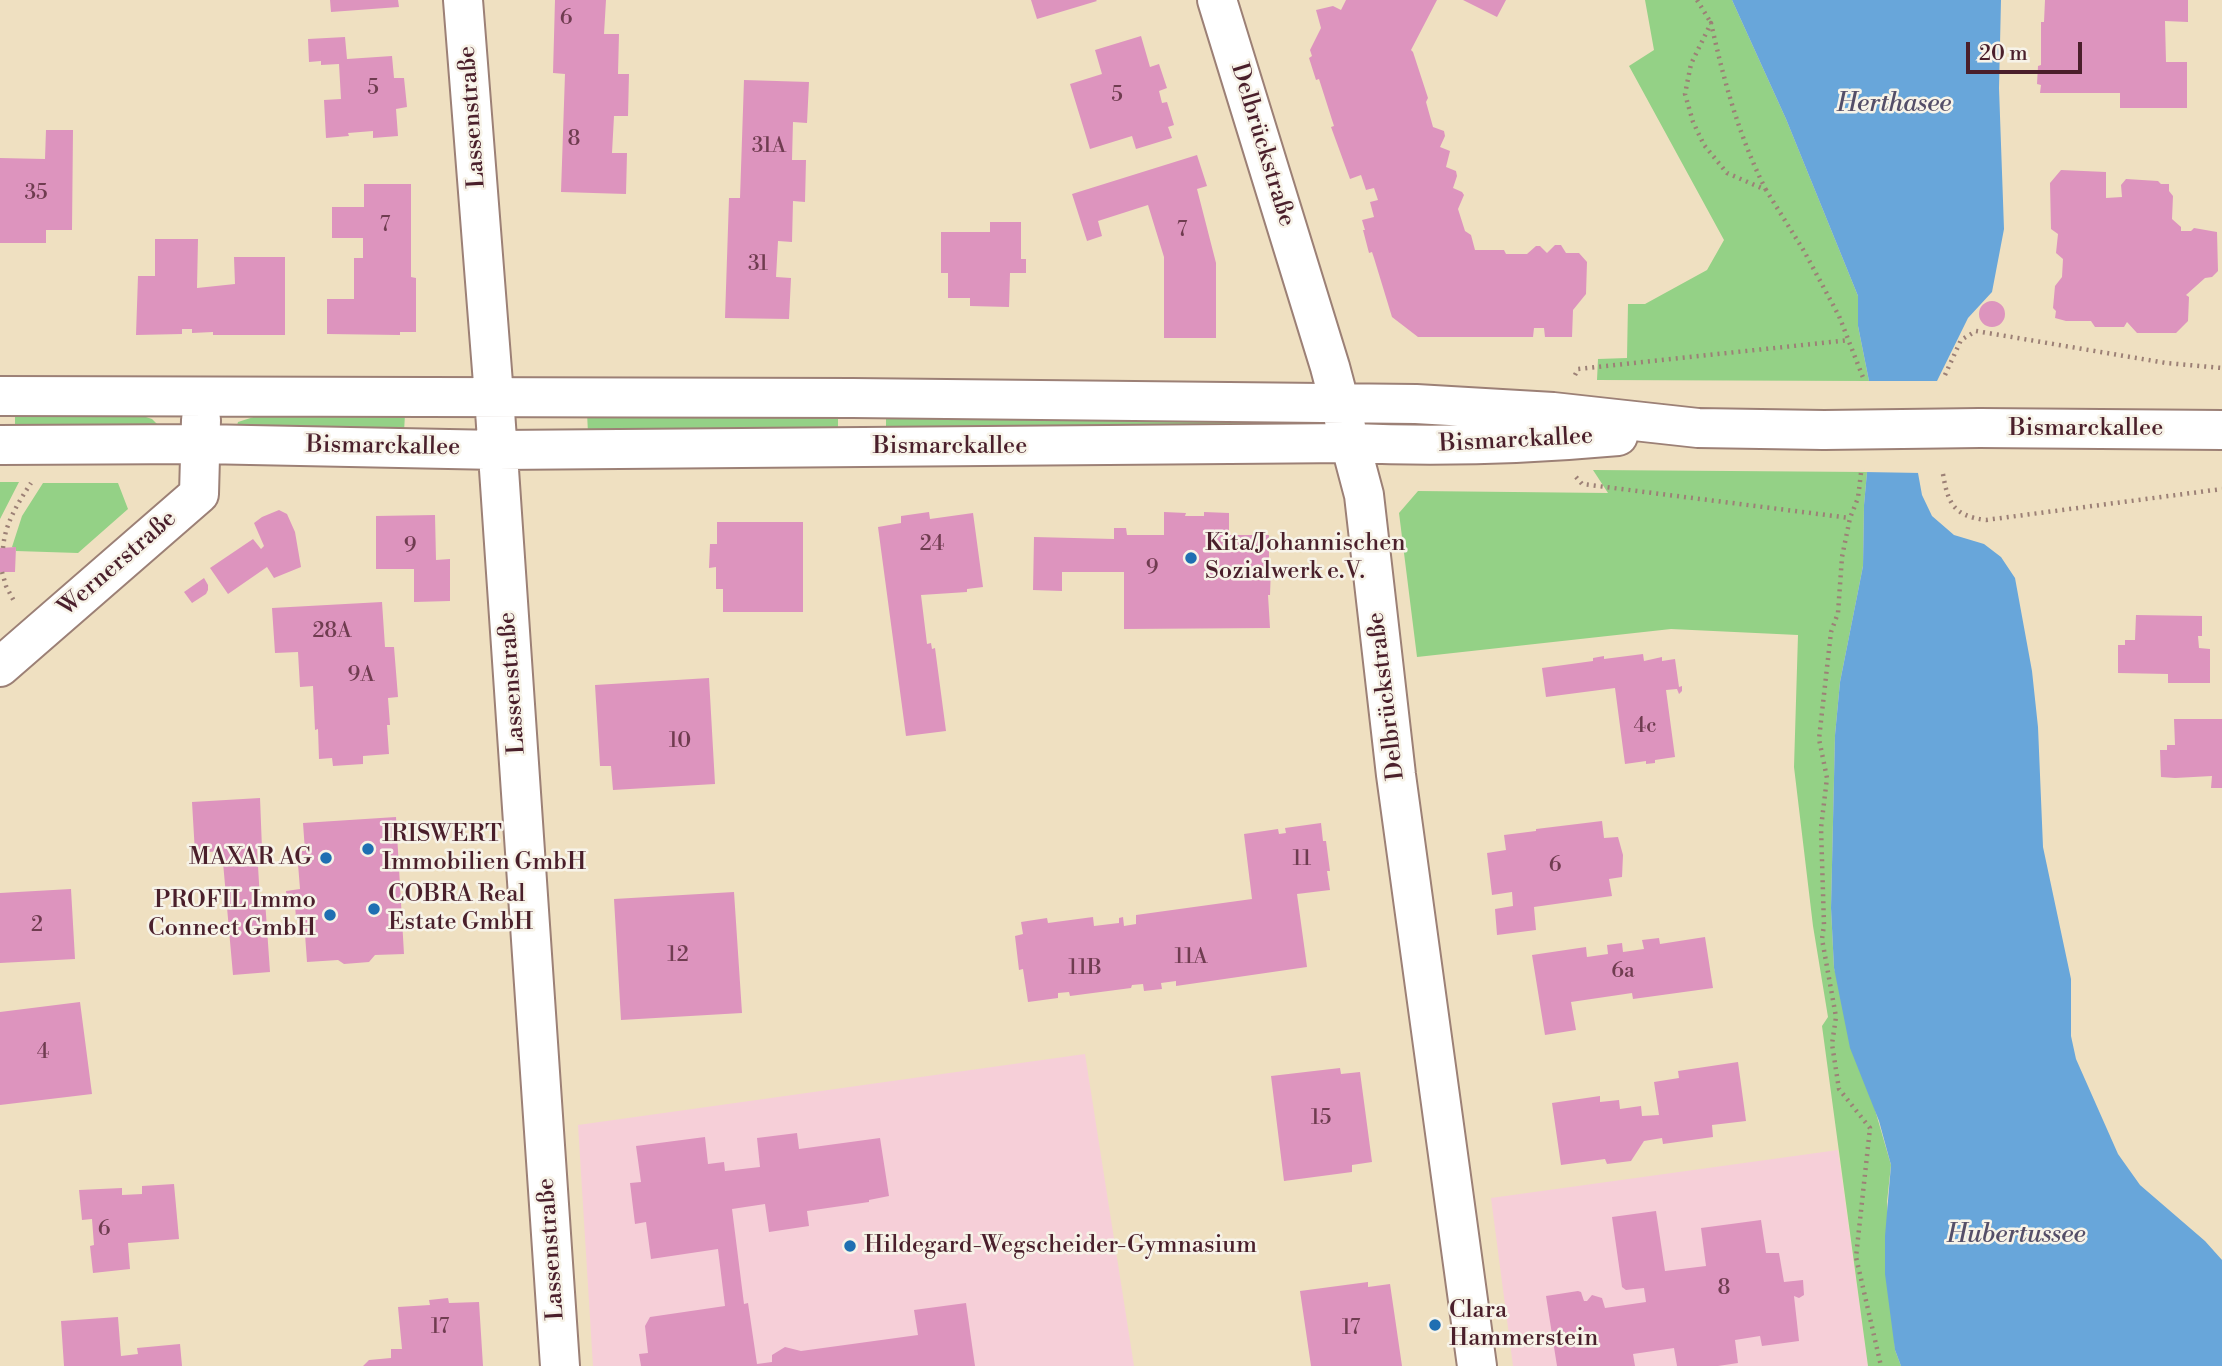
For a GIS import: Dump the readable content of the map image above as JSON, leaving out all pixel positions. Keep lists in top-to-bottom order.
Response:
{
  "streets": {
    "street": [
      "Lassenstraße",
      "Delbrückstraße",
      "Bismarckallee",
      "Wernerstraße"
    ]
  },
  "crossings": [
    ["Lassenstraße", "Bismarckallee"],
    ["Delbrückstraße", "Bismarckallee"],
    ["Bismarckallee", "Wernerstraße"]
  ],
  "water": ["Herthasee", "Hubertussee"],
  "places": [
    "Kita/Johannischen Sozialwerk e.V.",
    "IRISWERT Immobilien GmbH",
    "MAXAR AG",
    "COBRA Real Estate GmbH",
    "PROFIL Immo Connect GmbH",
    "Hildegard-Wegscheider-Gymnasium",
    "Clara Hammerstein"
  ],
  "house_numbers": [
    "6",
    "5",
    "5",
    "8",
    "31A",
    "35",
    "7",
    "7",
    "31",
    "24",
    "9",
    "9",
    "28A",
    "9A",
    "4c",
    "10",
    "11",
    "6",
    "2",
    "12",
    "11A",
    "11B",
    "6a",
    "4",
    "15",
    "6",
    "8",
    "17",
    "17"
  ],
  "scale_bar": "20 m"
}
